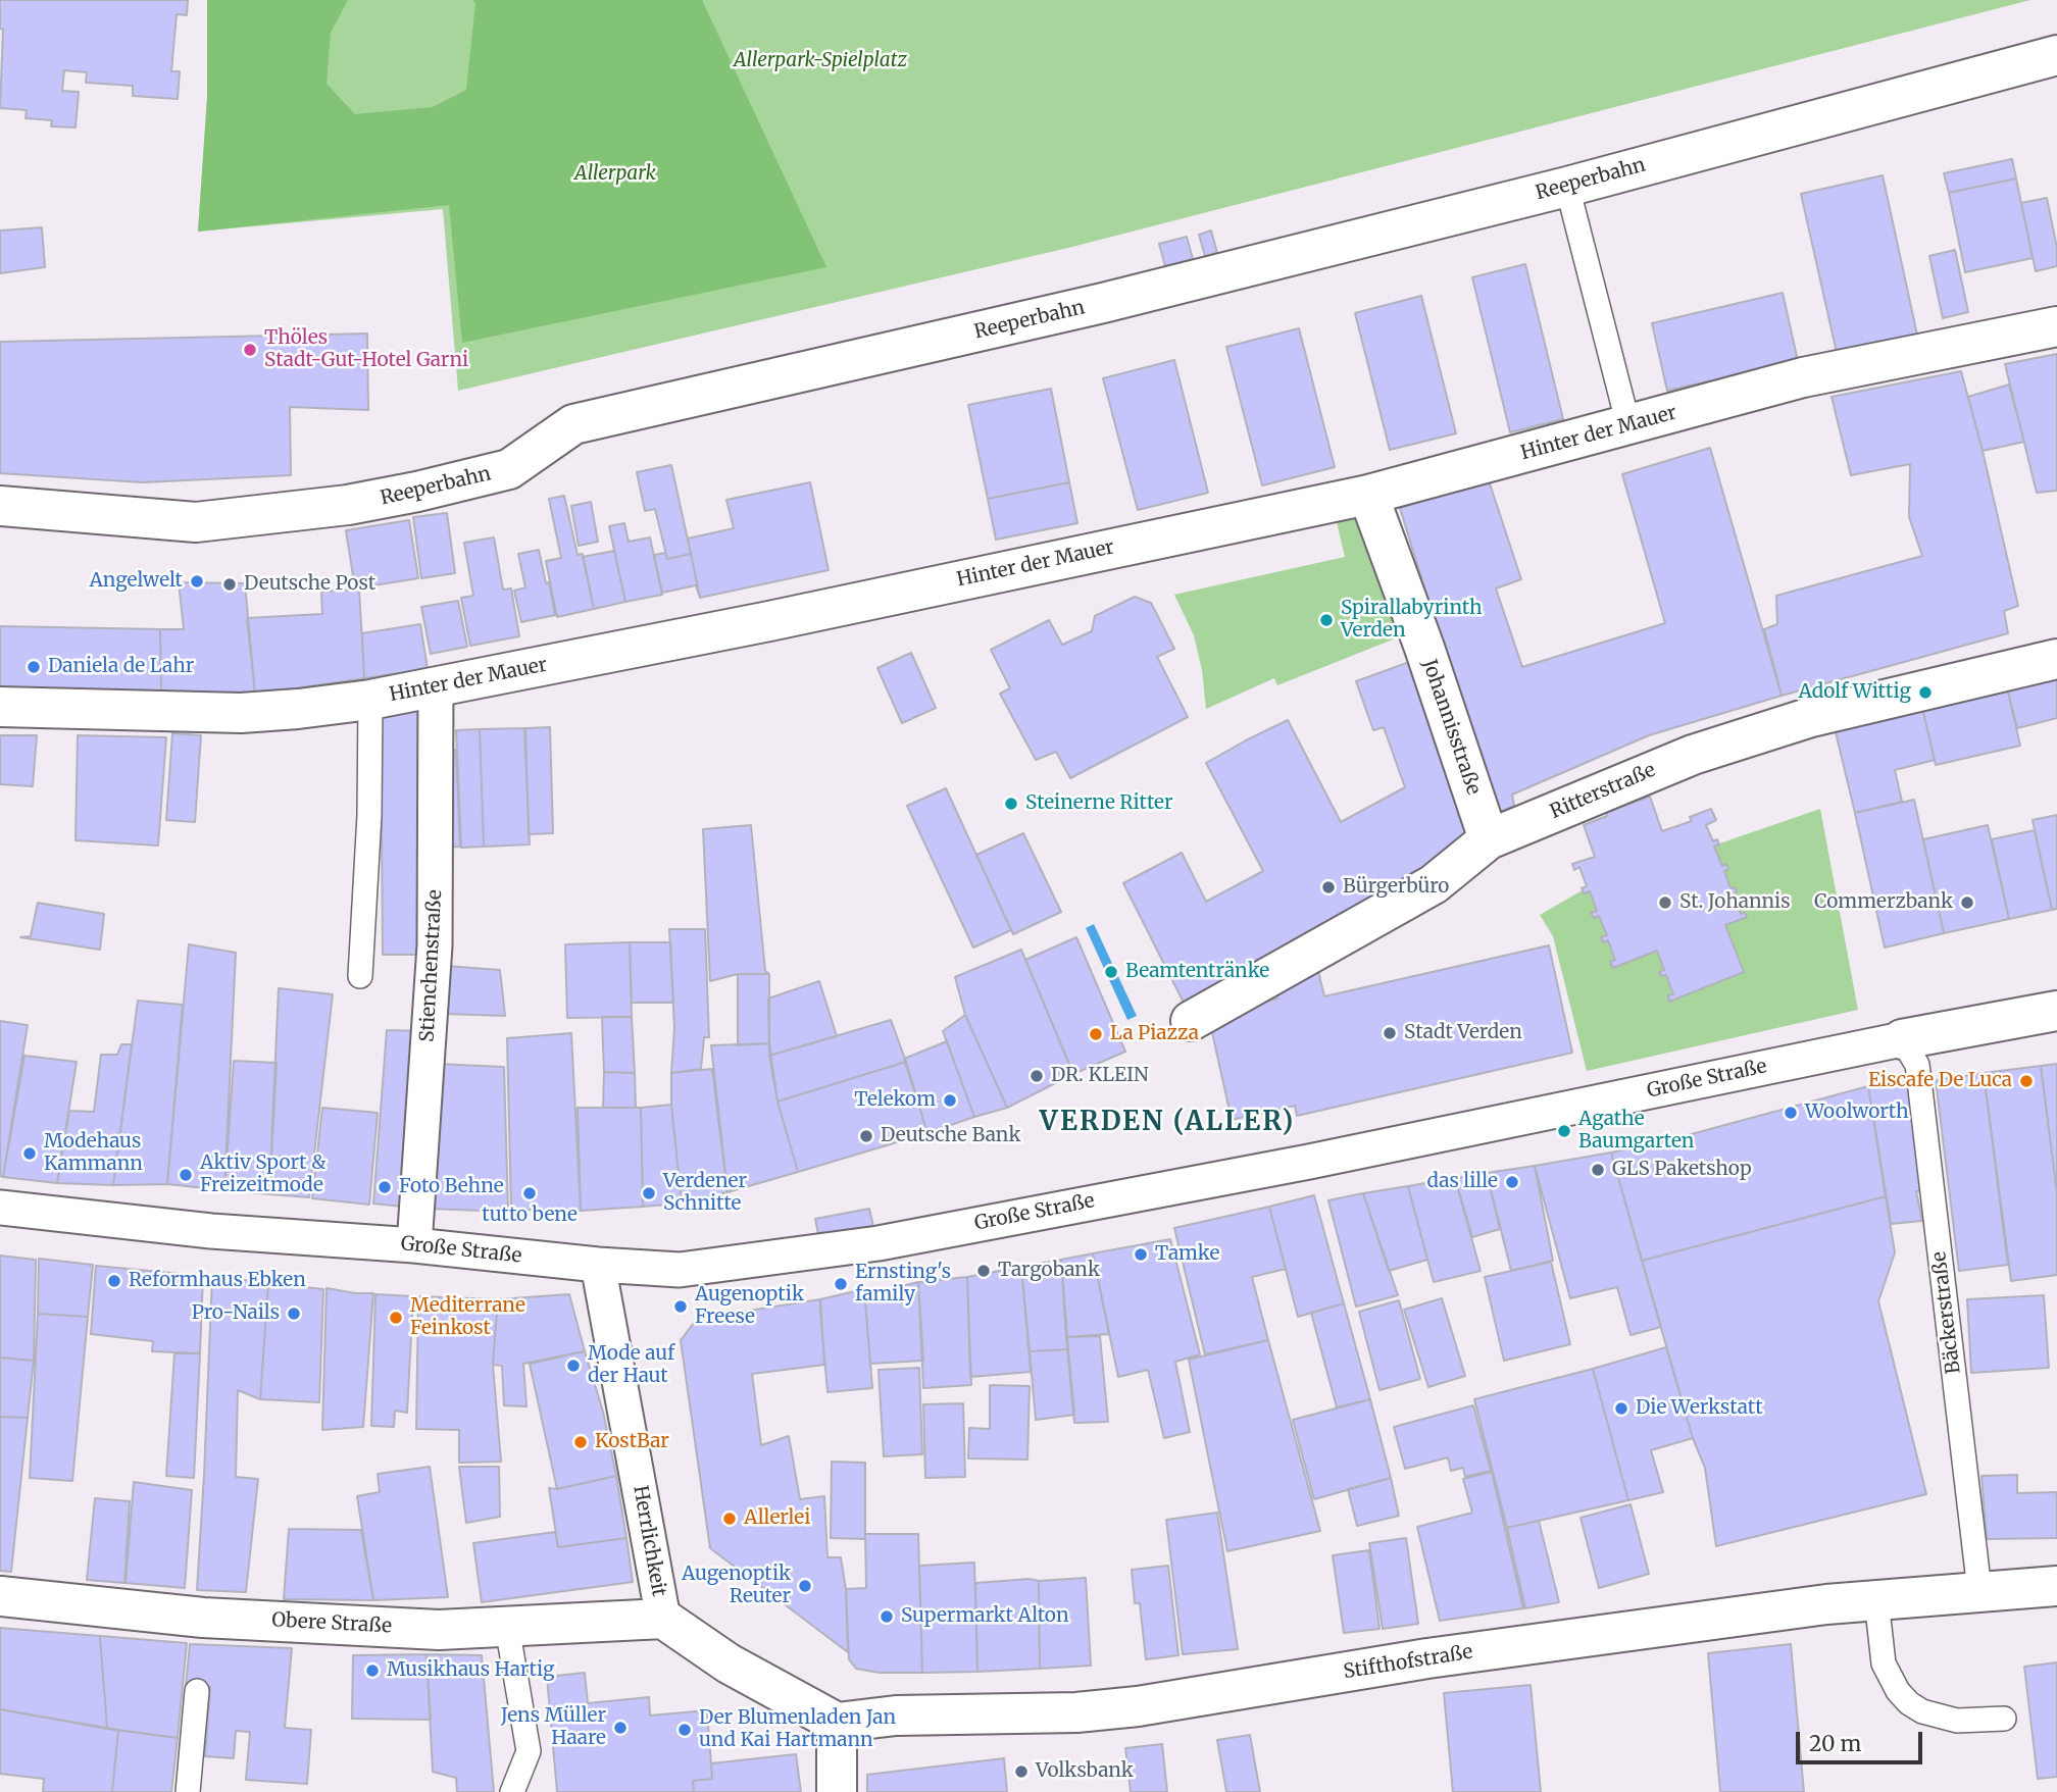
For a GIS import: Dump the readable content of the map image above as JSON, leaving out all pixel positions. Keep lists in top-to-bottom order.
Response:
{
  "streets": {
    "street": [
      "Reeperbahn",
      "Hinter der Mauer",
      "Johannisstraße",
      "Ritterstraße",
      "Stienchenstraße",
      "Große Straße",
      "Herrlichkeit",
      "Obere Straße",
      "Stifthofstraße"
    ],
    "lane": ["Bäckerstraße"]
  },
  "crossings": [
    ["Hinter der Mauer", "Johannisstraße"],
    ["Hinter der Mauer", "Stienchenstraße"],
    ["Johannisstraße", "Ritterstraße"],
    ["Stienchenstraße", "Große Straße"],
    ["Große Straße", "Bäckerstraße"],
    ["Große Straße", "Herrlichkeit"],
    ["Bäckerstraße", "Stifthofstraße"],
    ["Herrlichkeit", "Obere Straße"],
    ["Herrlichkeit", "Stifthofstraße"]
  ],
  "districts": ["VERDEN (ALLER)"],
  "parks": ["Allerpark-Spielplatz", "Allerpark"],
  "places": [
    "Thöles Stadt-Gut-Hotel Garni",
    "Angelwelt",
    "Deutsche Post",
    "Spirallabyrinth Verden",
    "Daniela de Lahr",
    "Adolf Wittig",
    "Steinerne Ritter",
    "Bürgerbüro",
    "St. Johannis",
    "Commerzbank",
    "Beamtentränke",
    "Stadt Verden",
    "La Piazza",
    "DR. KLEIN",
    "Eiscafe De Luca",
    "Telekom",
    "Woolworth",
    "Agathe Baumgarten",
    "Deutsche Bank",
    "Modehaus Kammann",
    "GLS Paketshop",
    "Aktiv Sport & Freizeitmode",
    "das lille",
    "Foto Behne",
    "tutto bene",
    "Verdener Schnitte",
    "Tamke",
    "Targobank",
    "Reformhaus Ebken",
    "Ernsting's family",
    "Augenoptik Freese",
    "Pro-Nails",
    "Mediterrane Feinkost",
    "Mode auf der Haut",
    "Die Werkstatt",
    "KostBar",
    "Allerlei",
    "Augenoptik Reuter",
    "Supermarkt Alton",
    "Musikhaus Hartig",
    "Jens Müller Haare",
    "Der Blumenladen Jan und Kai Hartmann",
    "Volksbank"
  ],
  "scale_bar": "20 m"
}
